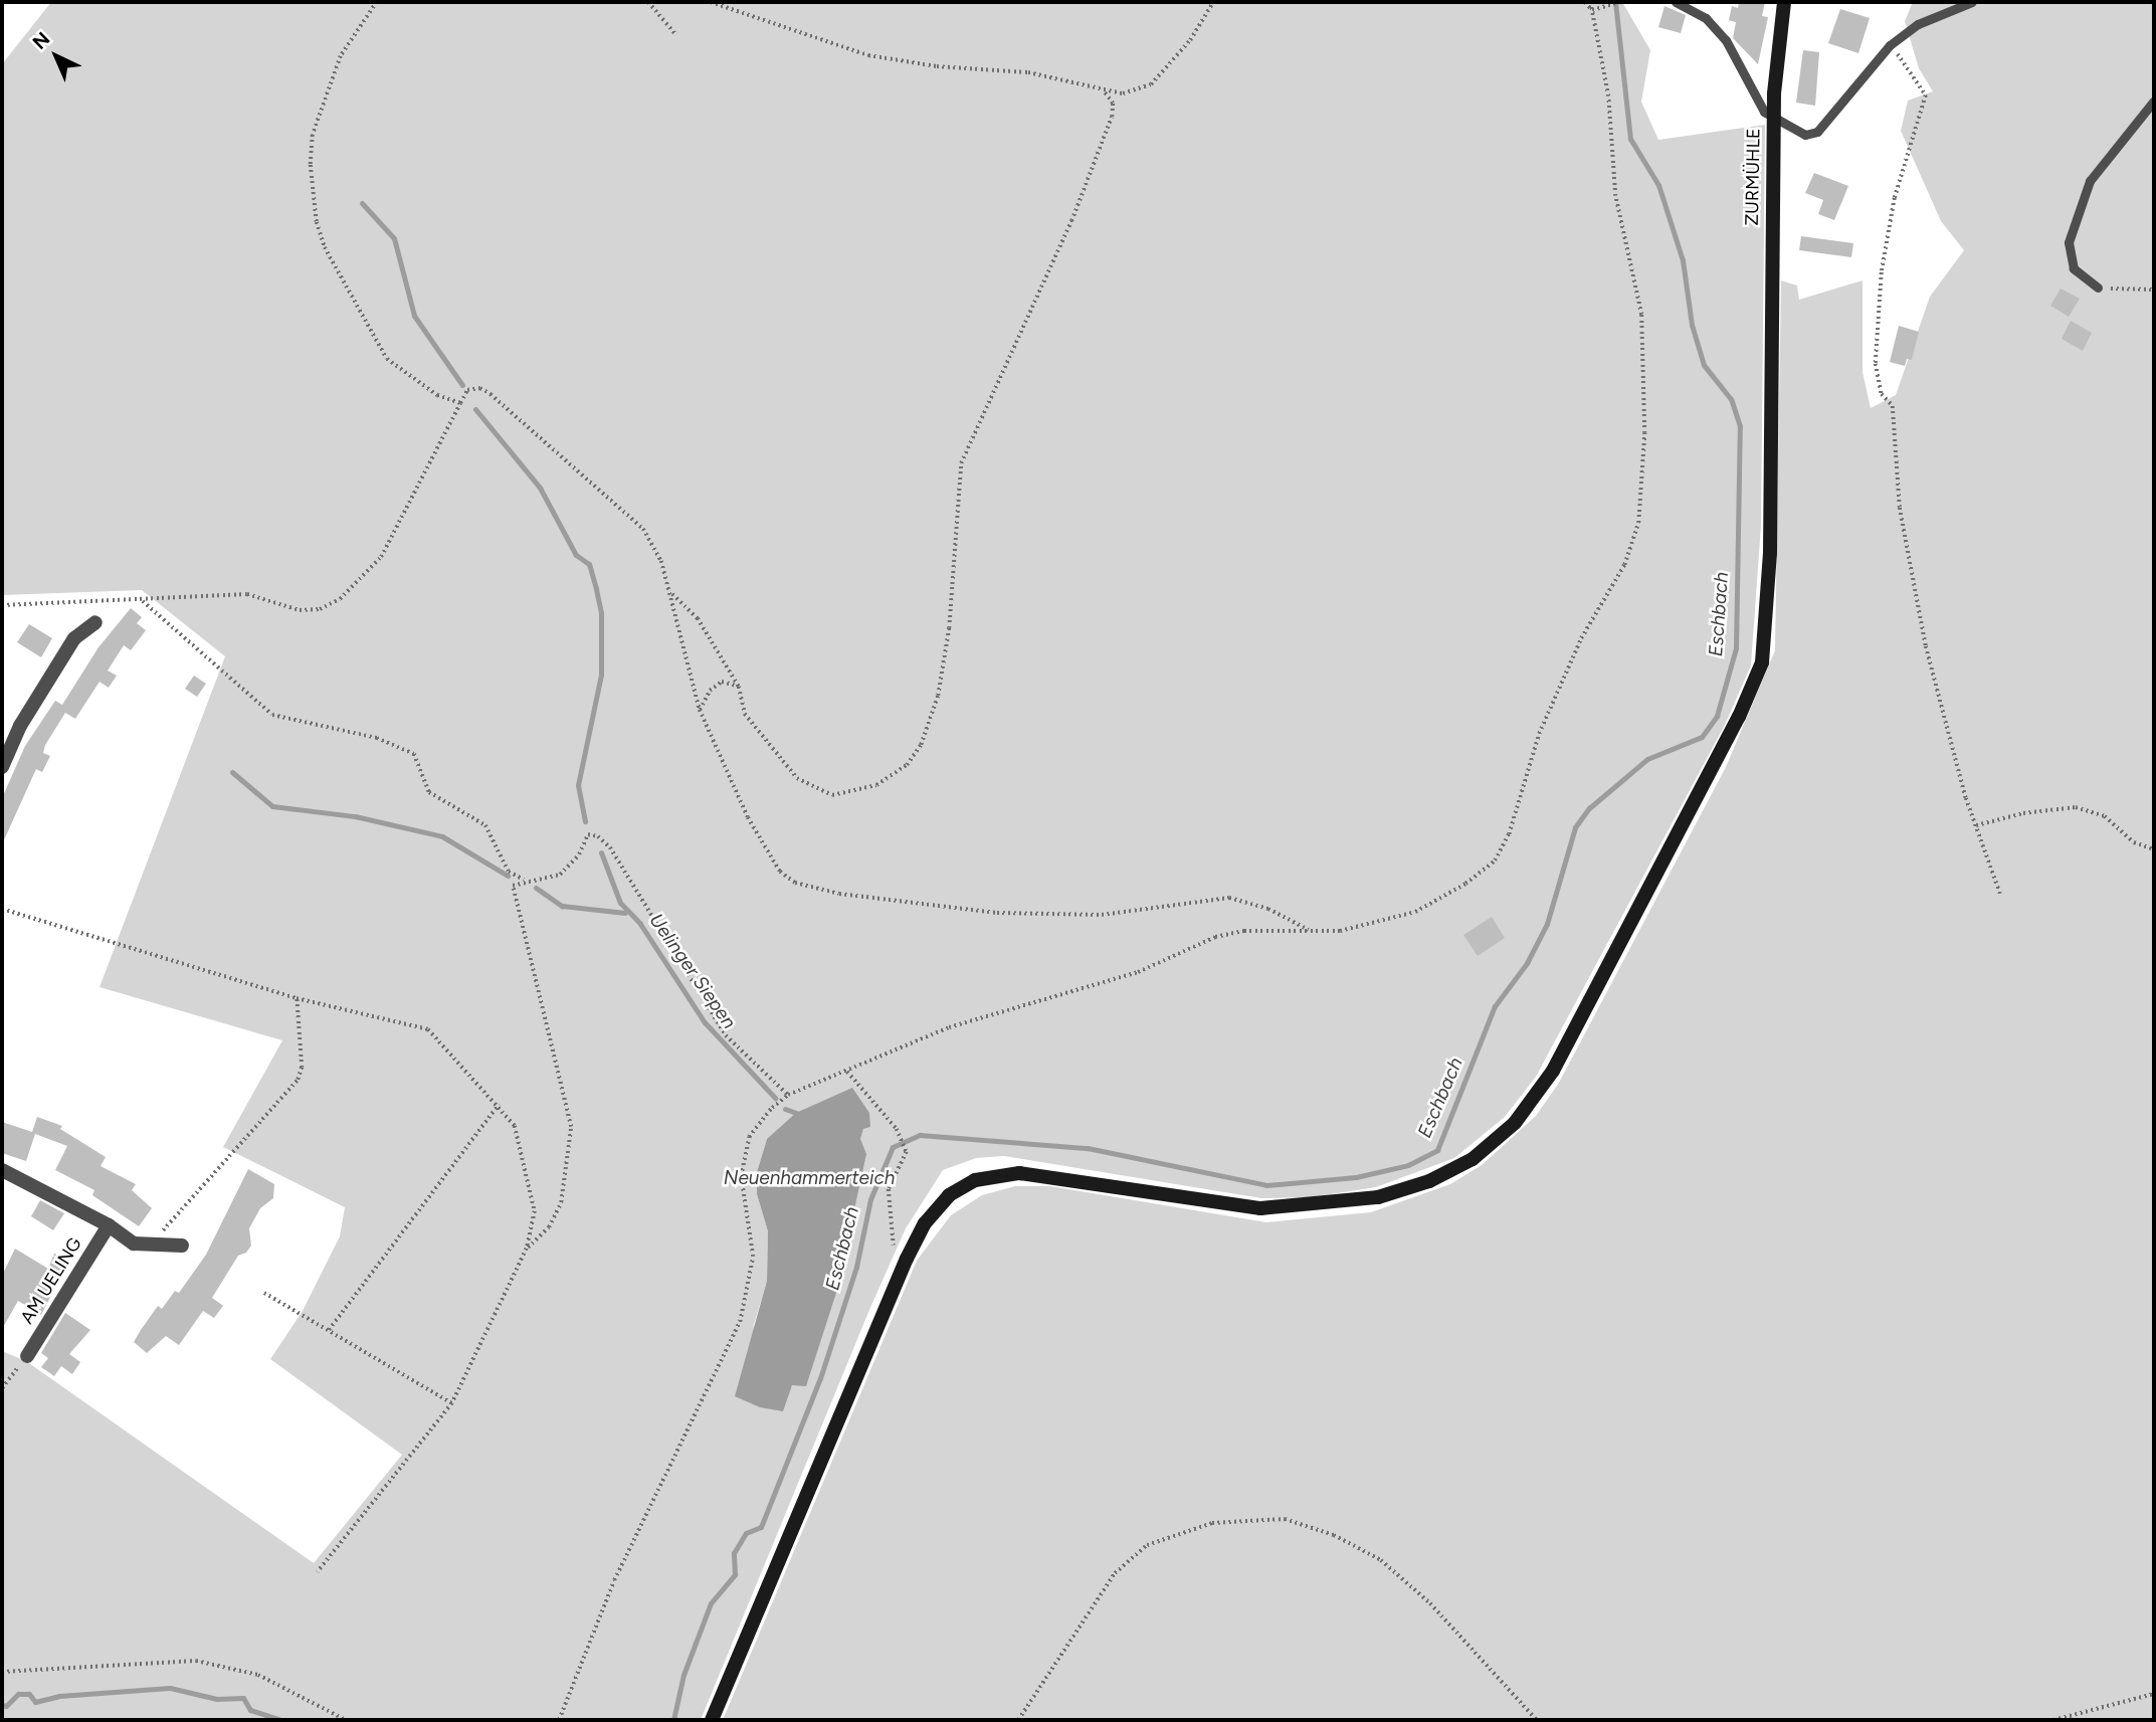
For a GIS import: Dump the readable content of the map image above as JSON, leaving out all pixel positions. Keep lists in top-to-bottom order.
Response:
{
  "streets": {
    "main road": ["ZURMÜHLE"],
    "street": ["AM UELING"]
  },
  "water": ["Eschbach", "Uelinger Siepen", "Neuenhammerteich"],
  "north": "top left"
}
